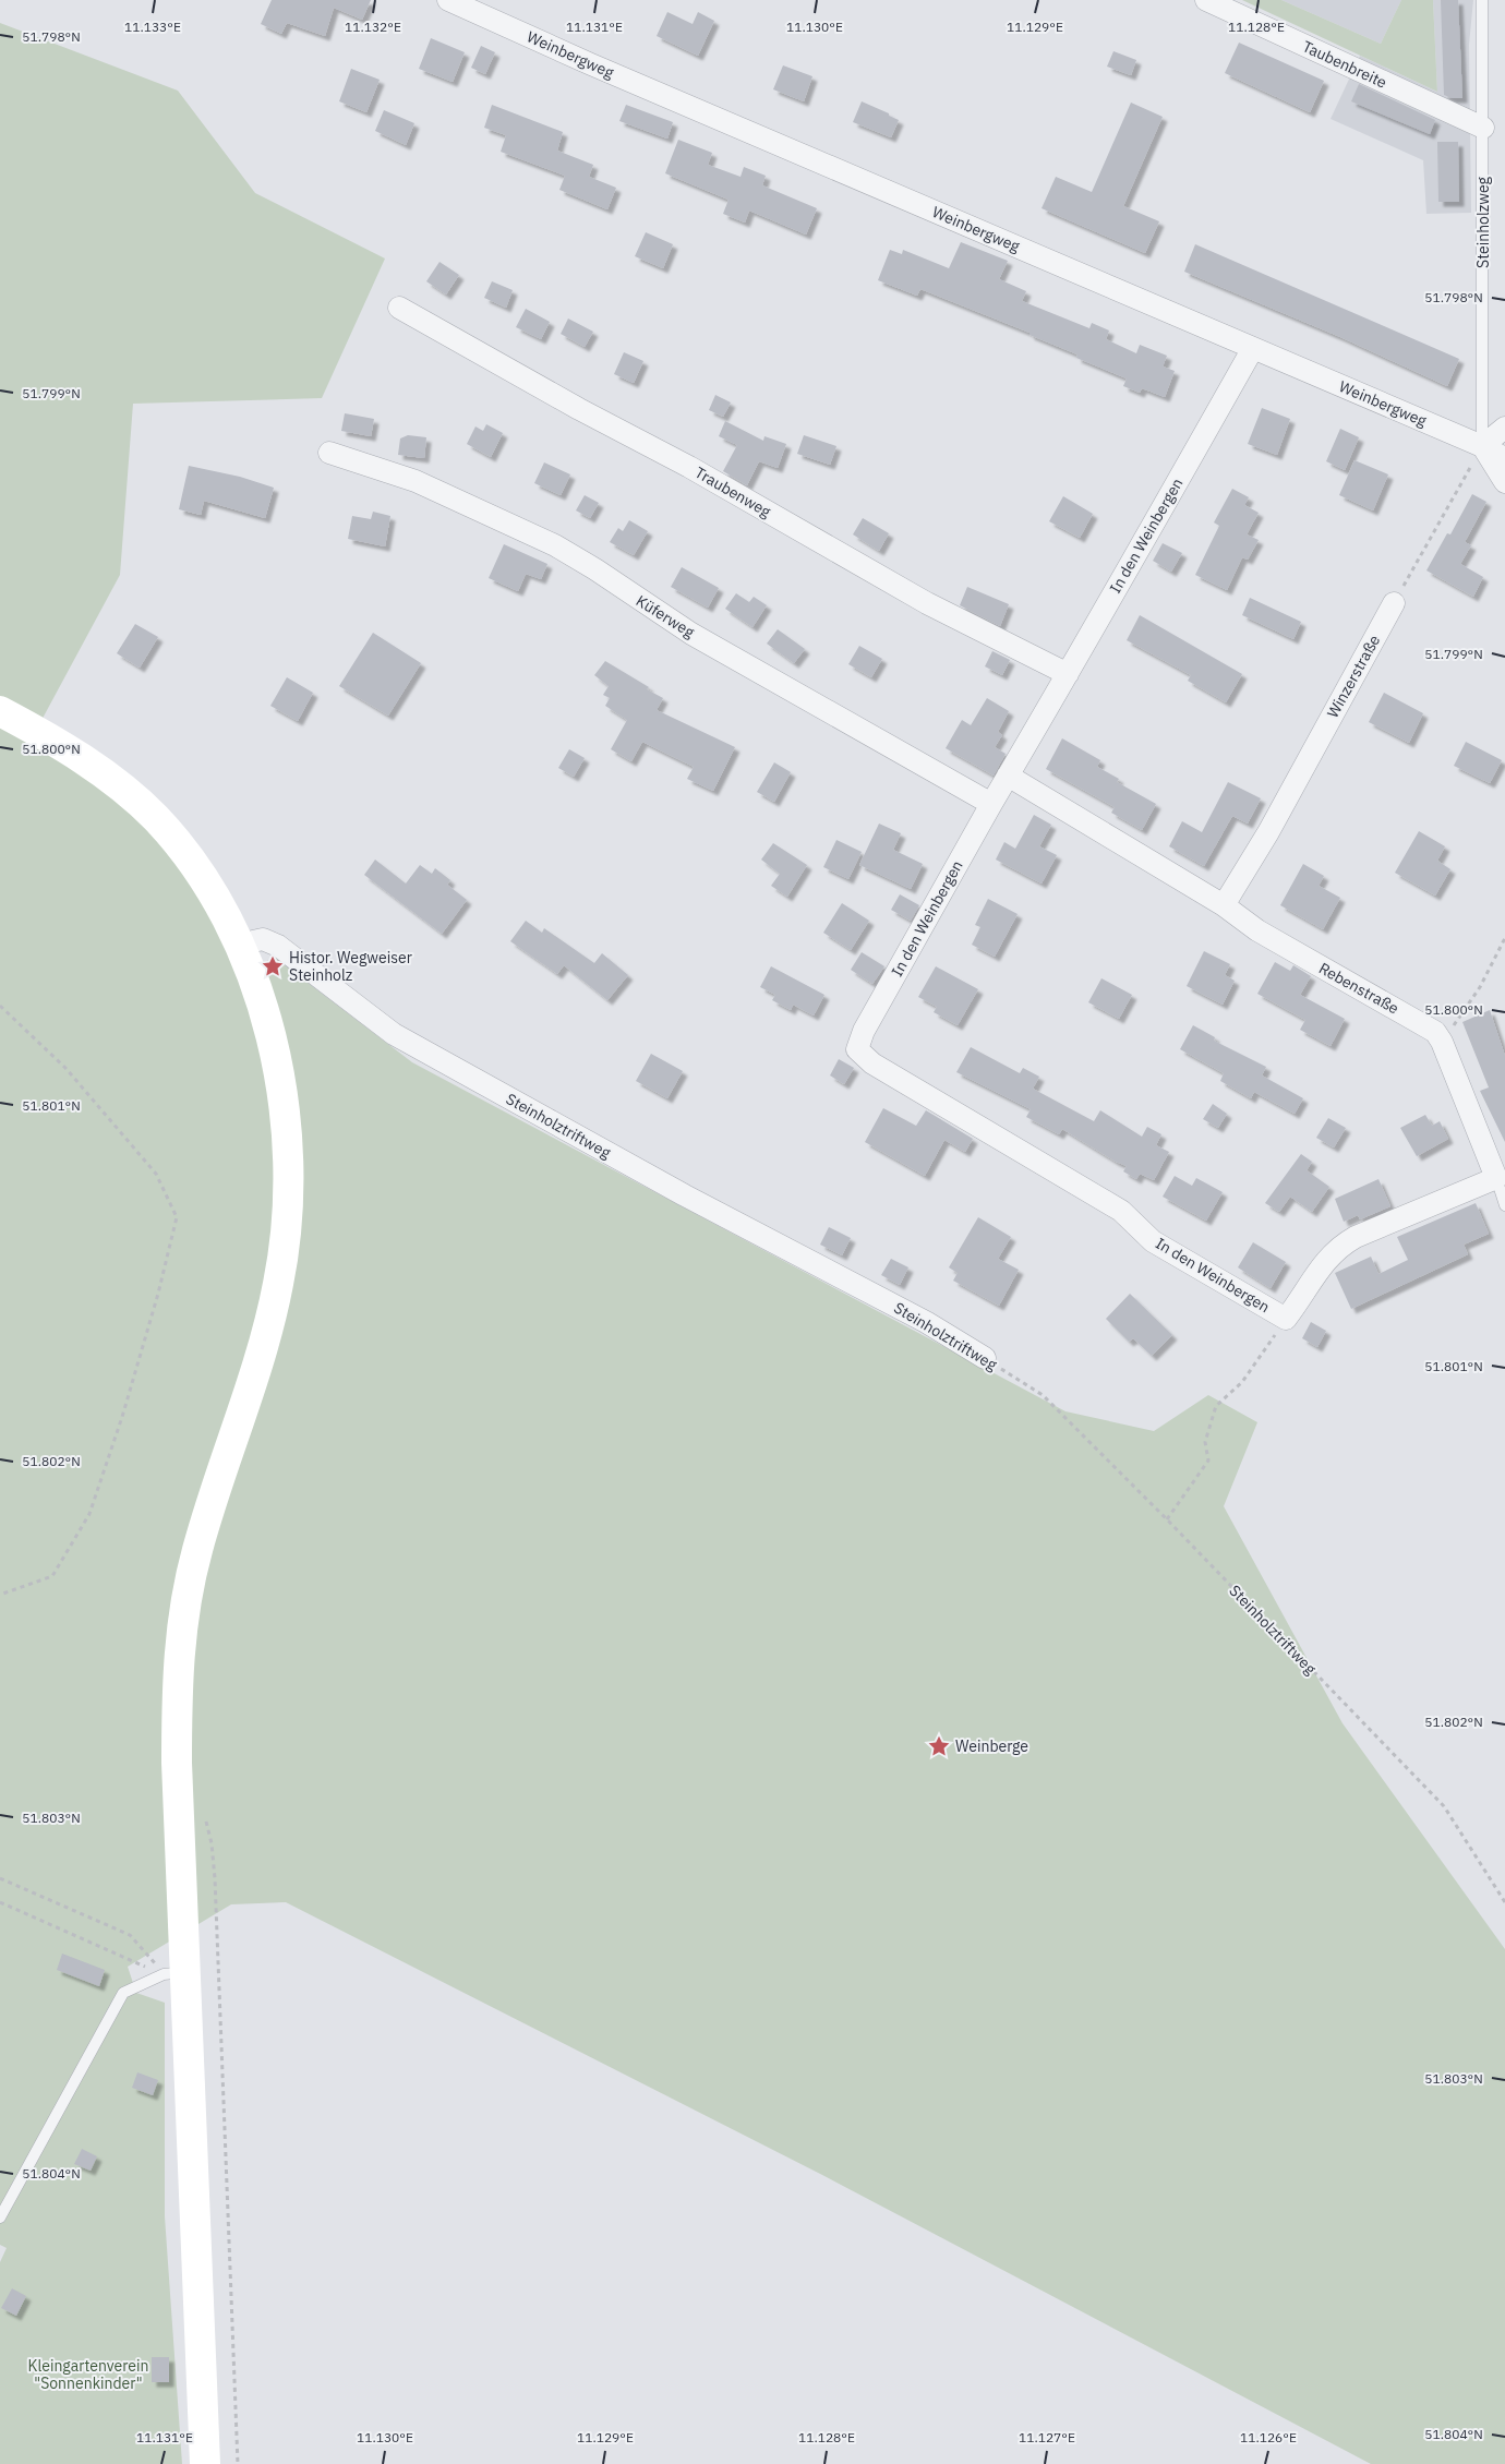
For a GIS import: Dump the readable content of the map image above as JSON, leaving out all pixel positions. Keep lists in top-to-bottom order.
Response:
{
  "streets": {
    "street": [
      "Weinbergweg",
      "Taubenbreite",
      "Traubenweg",
      "In den Weinbergen",
      "Küferweg",
      "Winzerstraße",
      "Rebenstraße",
      "Steinholztriftweg"
    ],
    "lane": ["Steinholzweg"]
  },
  "crossings": [
    ["Weinbergweg", "Steinholzweg"],
    ["Weinbergweg", "In den Weinbergen"],
    ["Taubenbreite", "Steinholzweg"],
    ["Traubenweg", "In den Weinbergen"],
    ["In den Weinbergen", "Küferweg"],
    ["In den Weinbergen", "Rebenstraße"],
    ["Winzerstraße", "Rebenstraße"]
  ],
  "parks": ["Kleingartenverein \"Sonnenkinder\""],
  "places": {
    "place": ["Histor. Wegweiser Steinholz", "Weinberge"]
  },
  "coordinates": [
    "11.133°E",
    "11.131°E",
    "11.130°E",
    "11.129°E",
    "11.128°E",
    "11.132°E",
    "51.798°N",
    "51.799°N",
    "51.800°N",
    "51.801°N",
    "51.802°N",
    "51.803°N",
    "51.804°N",
    "11.127°E",
    "11.126°E"
  ]
}
